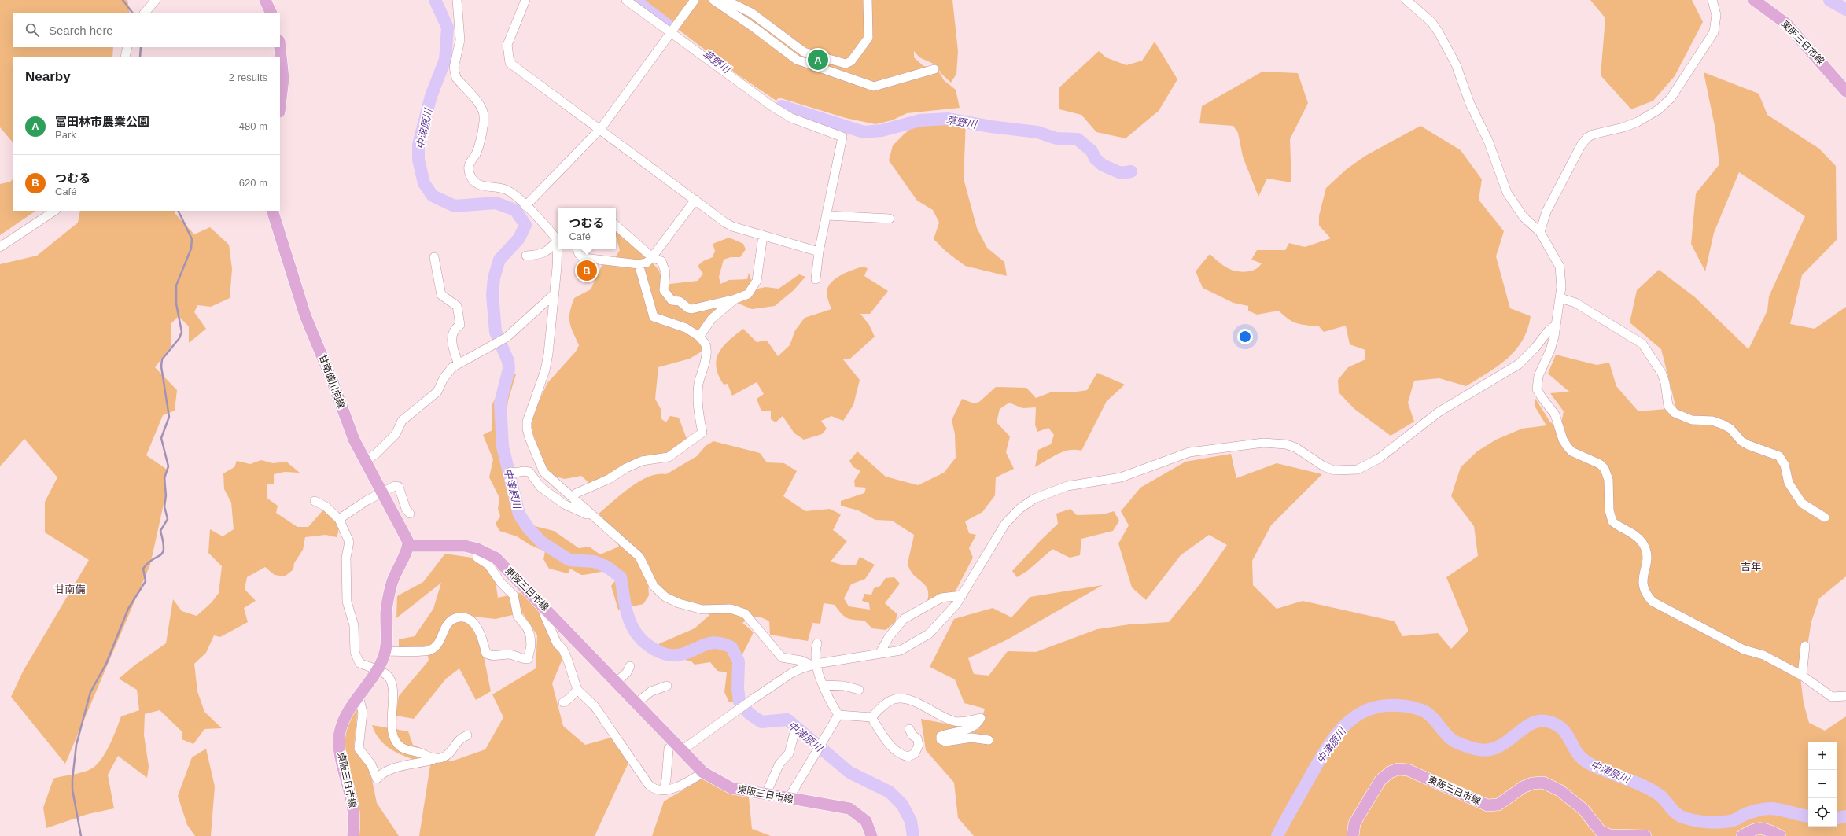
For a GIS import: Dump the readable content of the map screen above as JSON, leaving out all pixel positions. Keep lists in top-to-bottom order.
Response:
{
  "streets": {
    "main road": ["東阪三日市線", "甘南備川向線"]
  },
  "crossings": [
    ["東阪三日市線", "甘南備川向線"]
  ],
  "districts": ["吉年", "甘南備"],
  "water": ["草野川", "中津原川"],
  "page": {
    "search": "Search here",
    "pins": ["A", "B"],
    "heading": ["Nearby", "2 results"],
    "list": [
      {
        "mark": "A",
        "name": "富田林市農業公園",
        "note": "Park",
        "value": "480 m"
      },
      {
        "mark": "B",
        "name": "つむる",
        "note": "Café",
        "value": "620 m"
      }
    ],
    "popup": ["つむる", "Café"],
    "map_buttons": ["+", "−"]
  }
}
